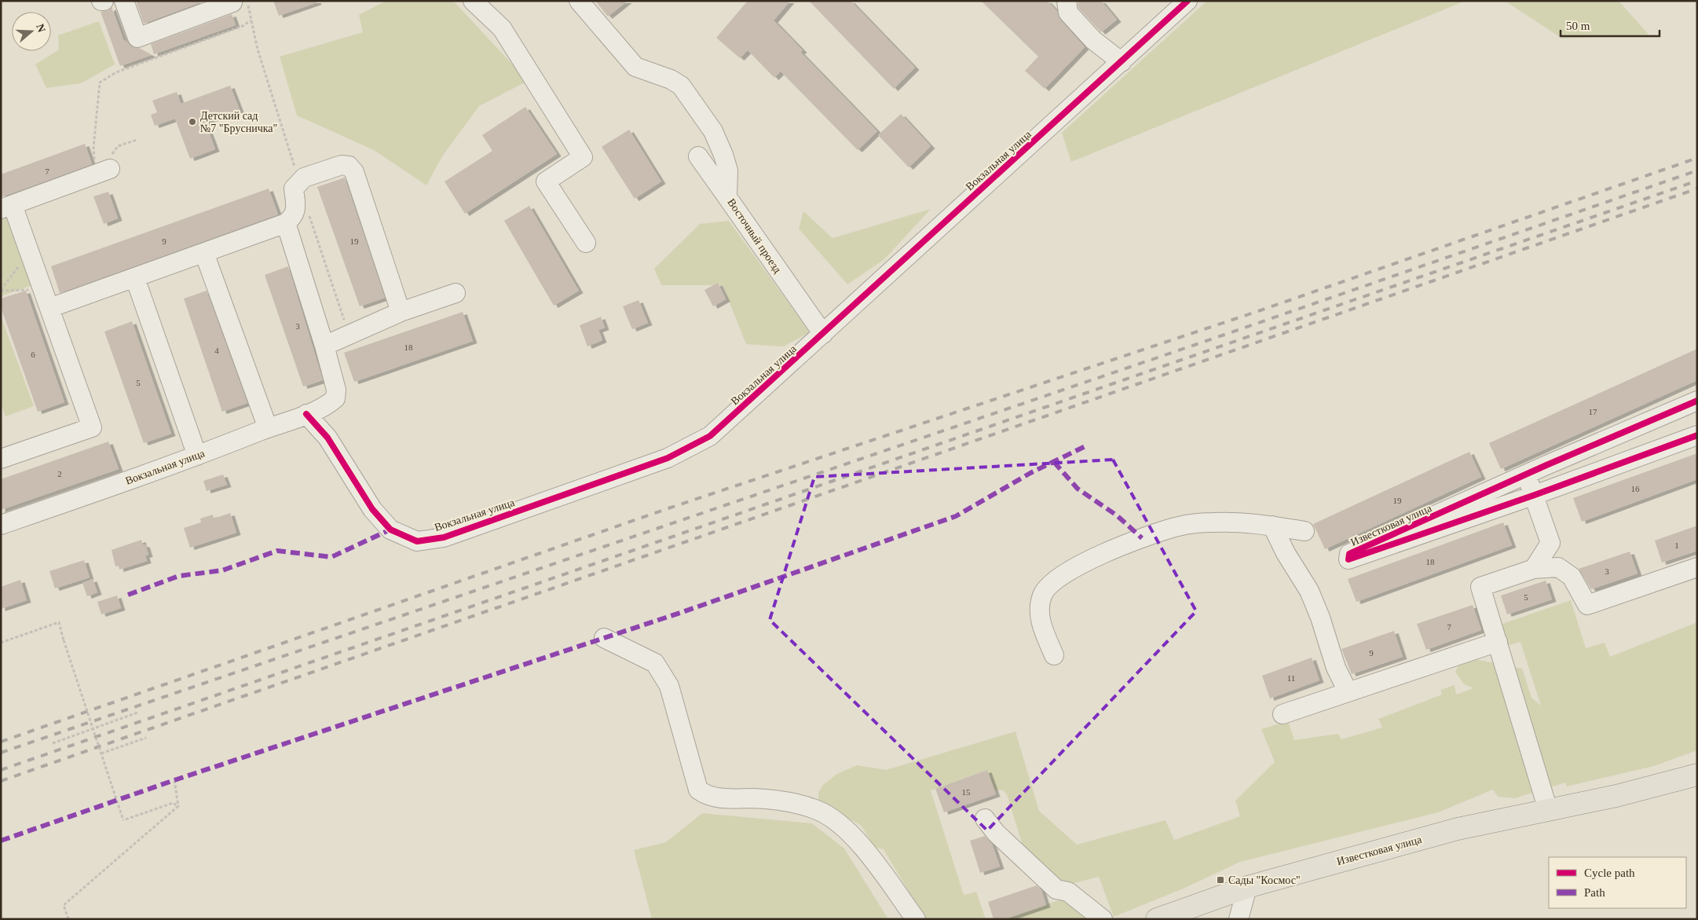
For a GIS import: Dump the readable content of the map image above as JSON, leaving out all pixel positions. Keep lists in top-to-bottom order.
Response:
{
  "streets": {
    "main road": ["Известковая улица"],
    "street": ["Вокзальная улица", "Восточный проезд"]
  },
  "crossings": [
    ["Вокзальная улица", "Восточный проезд"]
  ],
  "places": {
    "other": ["Детский сад №7 \"Брусничка\""],
    "transit": ["Сады \"Космос\""]
  },
  "house_numbers": [
    "7",
    "9",
    "19",
    "3",
    "18",
    "4",
    "6",
    "5",
    "17",
    "2",
    "16",
    "19",
    "1",
    "18",
    "3",
    "5",
    "7",
    "9",
    "11",
    "15"
  ],
  "legend": ["Cycle path", "Path"],
  "scale_bar": "50 m",
  "north": "right"
}
